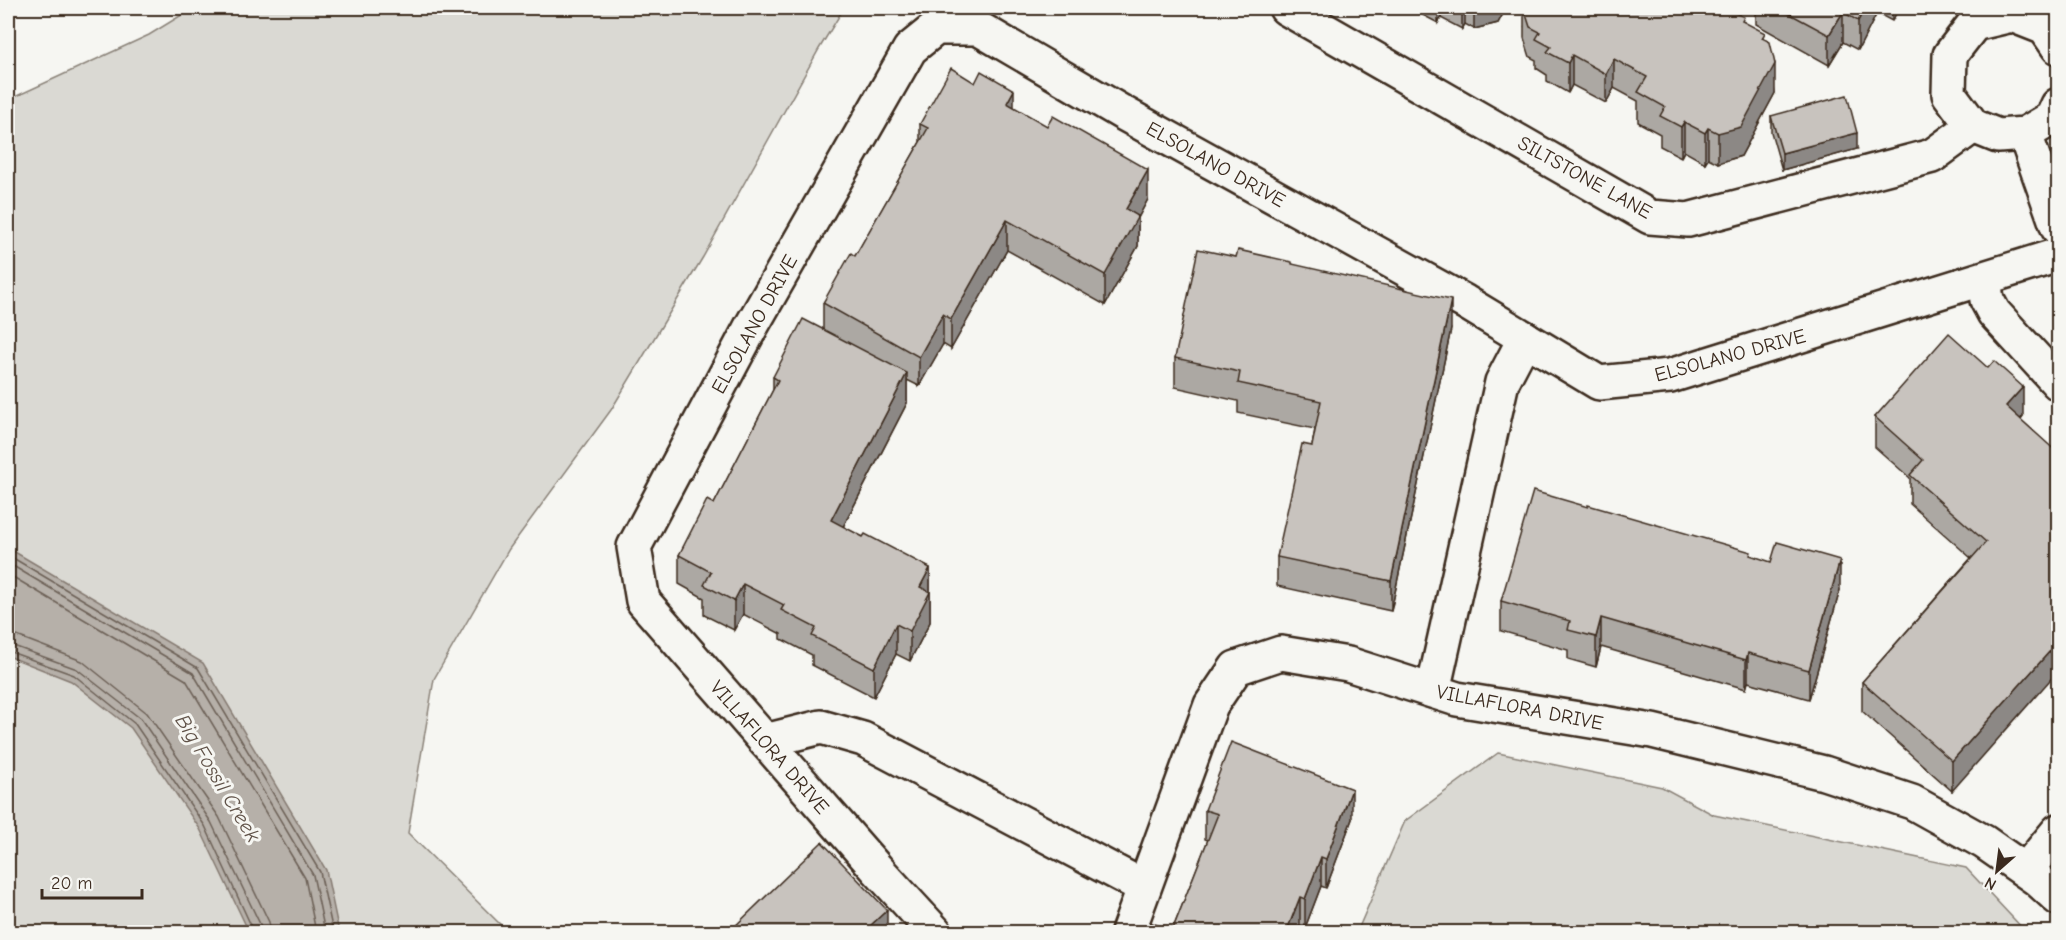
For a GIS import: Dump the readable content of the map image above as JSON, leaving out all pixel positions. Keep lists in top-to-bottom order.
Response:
{
  "streets": {
    "street": ["ELSOLANO DRIVE", "SILTSTONE LANE", "VILLAFLORA DRIVE"]
  },
  "crossings": [
    ["ELSOLANO DRIVE", "VILLAFLORA DRIVE"]
  ],
  "water": ["Big Fossil Creek"],
  "scale_bar": "20 m",
  "north": "bottom left"
}
